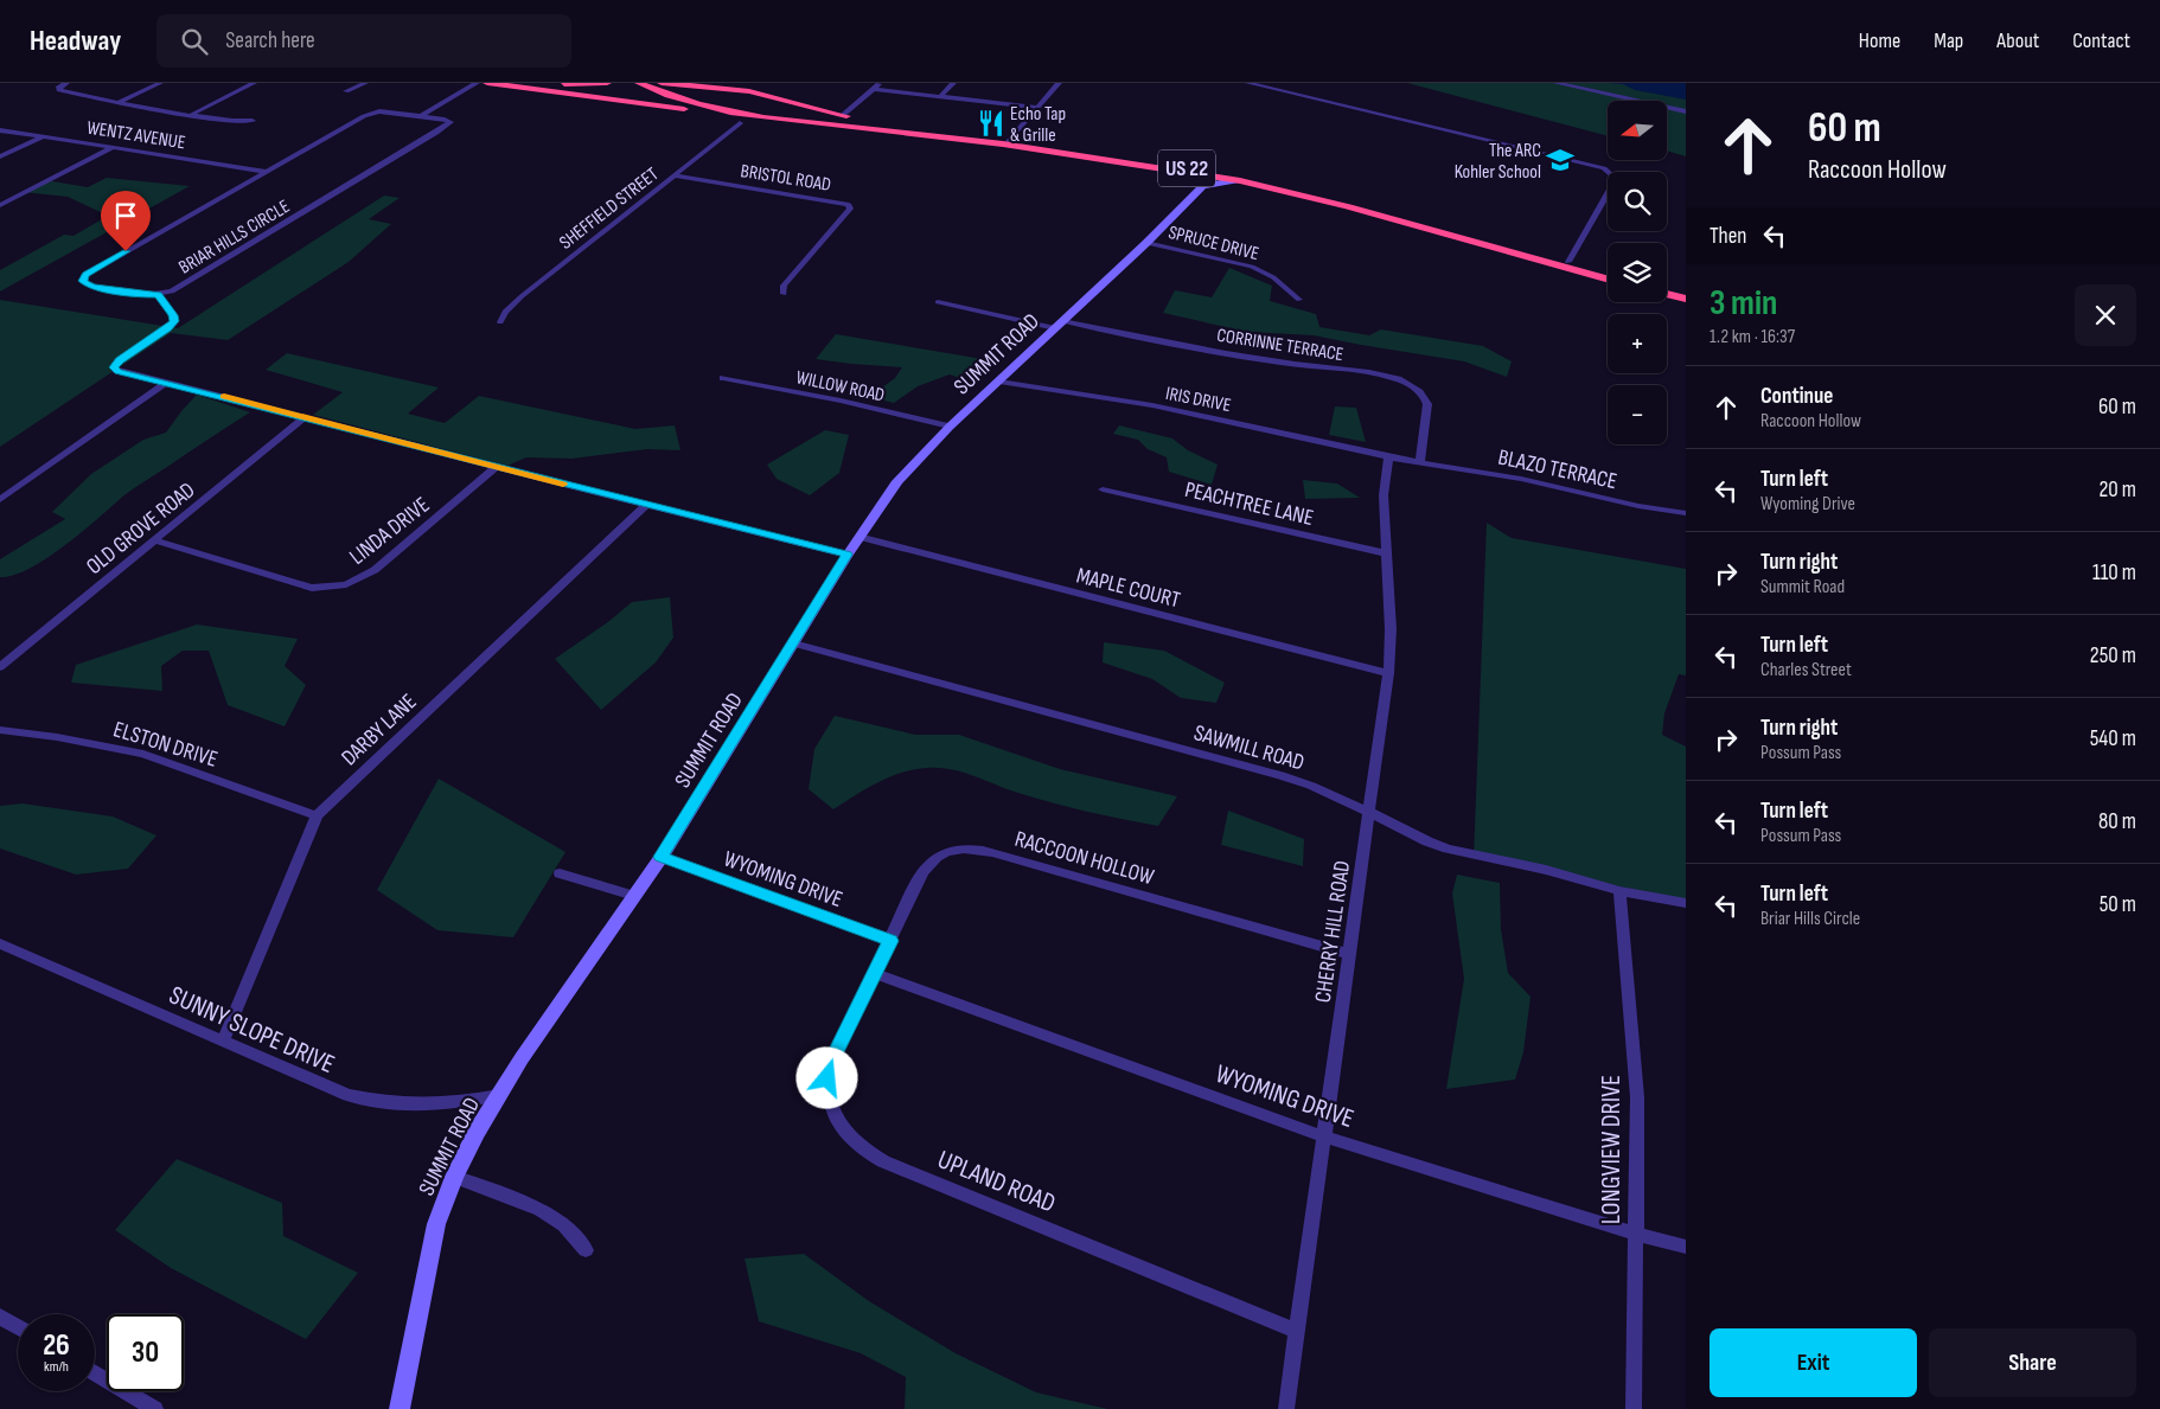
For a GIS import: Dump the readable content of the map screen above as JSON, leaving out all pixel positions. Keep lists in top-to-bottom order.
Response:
{
  "streets": {
    "highway": ["US 22"],
    "main road": ["SUMMIT ROAD"],
    "street": [
      "WENTZ AVENUE",
      "BRISTOL ROAD",
      "SHEFFIELD STREET",
      "BRIAR HILLS CIRCLE",
      "SPRUCE DRIVE",
      "CORRINNE TERRACE",
      "WILLOW ROAD",
      "IRIS DRIVE",
      "BLAZO TERRACE",
      "PEACHTREE LANE",
      "OLD GROVE ROAD",
      "LINDA DRIVE",
      "MAPLE COURT",
      "DARBY LANE",
      "ELSTON DRIVE",
      "SAWMILL ROAD",
      "RACCOON HOLLOW",
      "WYOMING DRIVE",
      "CHERRY HILL ROAD",
      "SUNNY SLOPE DRIVE",
      "LONGVIEW DRIVE",
      "UPLAND ROAD"
    ]
  },
  "crossings": [
    ["WENTZ AVENUE", "BRIAR HILLS CIRCLE"],
    ["US 22", "SUMMIT ROAD"],
    ["BRISTOL ROAD", "SHEFFIELD STREET"],
    ["SPRUCE DRIVE", "SUMMIT ROAD"],
    ["CORRINNE TERRACE", "SUMMIT ROAD"],
    ["CORRINNE TERRACE", "IRIS DRIVE"],
    ["CORRINNE TERRACE", "BLAZO TERRACE"],
    ["SUMMIT ROAD", "WILLOW ROAD"],
    ["SUMMIT ROAD", "IRIS DRIVE"],
    ["SUMMIT ROAD", "MAPLE COURT"],
    ["SUMMIT ROAD", "SAWMILL ROAD"],
    ["SUMMIT ROAD", "WYOMING DRIVE"],
    ["SUMMIT ROAD", "SUNNY SLOPE DRIVE"],
    ["IRIS DRIVE", "BLAZO TERRACE"],
    ["IRIS DRIVE", "CHERRY HILL ROAD"],
    ["PEACHTREE LANE", "CHERRY HILL ROAD"],
    ["OLD GROVE ROAD", "LINDA DRIVE"],
    ["MAPLE COURT", "CHERRY HILL ROAD"],
    ["DARBY LANE", "ELSTON DRIVE"],
    ["DARBY LANE", "SUNNY SLOPE DRIVE"],
    ["SAWMILL ROAD", "CHERRY HILL ROAD"],
    ["SAWMILL ROAD", "LONGVIEW DRIVE"],
    ["RACCOON HOLLOW", "WYOMING DRIVE"],
    ["RACCOON HOLLOW", "CHERRY HILL ROAD"],
    ["RACCOON HOLLOW", "UPLAND ROAD"],
    ["WYOMING DRIVE", "CHERRY HILL ROAD"],
    ["WYOMING DRIVE", "LONGVIEW DRIVE"],
    ["WYOMING DRIVE", "UPLAND ROAD"],
    ["CHERRY HILL ROAD", "UPLAND ROAD"]
  ],
  "places": {
    "restaurant": ["Echo Tap & Grille"],
    "school or university": ["The ARC Kohler School"]
  },
  "north": "left",
  "page": {
    "header": "Headway",
    "search": "Search here",
    "nav": [
      "Home",
      "Map",
      "About",
      "Contact"
    ],
    "turn": ["60 m", "Raccoon Hollow"],
    "map_buttons": ["+", "−"],
    "then": "Then",
    "heading": ["3 min", "1.2 km · 16:37"],
    "list": [
      {
        "name": "Continue",
        "note": "Raccoon Hollow",
        "value": "60 m"
      },
      {
        "name": "Turn left",
        "note": "Wyoming Drive",
        "value": "20 m"
      },
      {
        "name": "Turn right",
        "note": "Summit Road",
        "value": "110 m"
      },
      {
        "name": "Turn left",
        "note": "Charles Street",
        "value": "250 m"
      },
      {
        "name": "Turn right",
        "note": "Possum Pass",
        "value": "540 m"
      },
      {
        "name": "Turn left",
        "note": "Possum Pass",
        "value": "80 m"
      },
      {
        "name": "Turn left",
        "note": "Briar Hills Circle",
        "value": "50 m"
      }
    ],
    "speed": "26 km/h",
    "limit": "30",
    "buttons": ["Exit", "Share"]
  }
}
